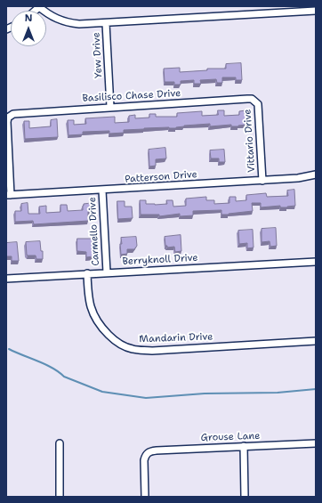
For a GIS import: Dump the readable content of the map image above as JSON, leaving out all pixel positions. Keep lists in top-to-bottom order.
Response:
{
  "streets": {
    "street": [
      "Yew Drive",
      "Basilisco Chase Drive",
      "Vittario Drive",
      "Patterson Drive",
      "Carmello Drive",
      "Berryknoll Drive",
      "Mandarin Drive",
      "Grouse Lane"
    ]
  },
  "crossings": [
    ["Yew Drive", "Basilisco Chase Drive"],
    ["Basilisco Chase Drive", "Vittario Drive"],
    ["Basilisco Chase Drive", "Patterson Drive"],
    ["Vittario Drive", "Patterson Drive"],
    ["Patterson Drive", "Carmello Drive"],
    ["Carmello Drive", "Berryknoll Drive"],
    ["Berryknoll Drive", "Mandarin Drive"]
  ],
  "north": "top"
}
